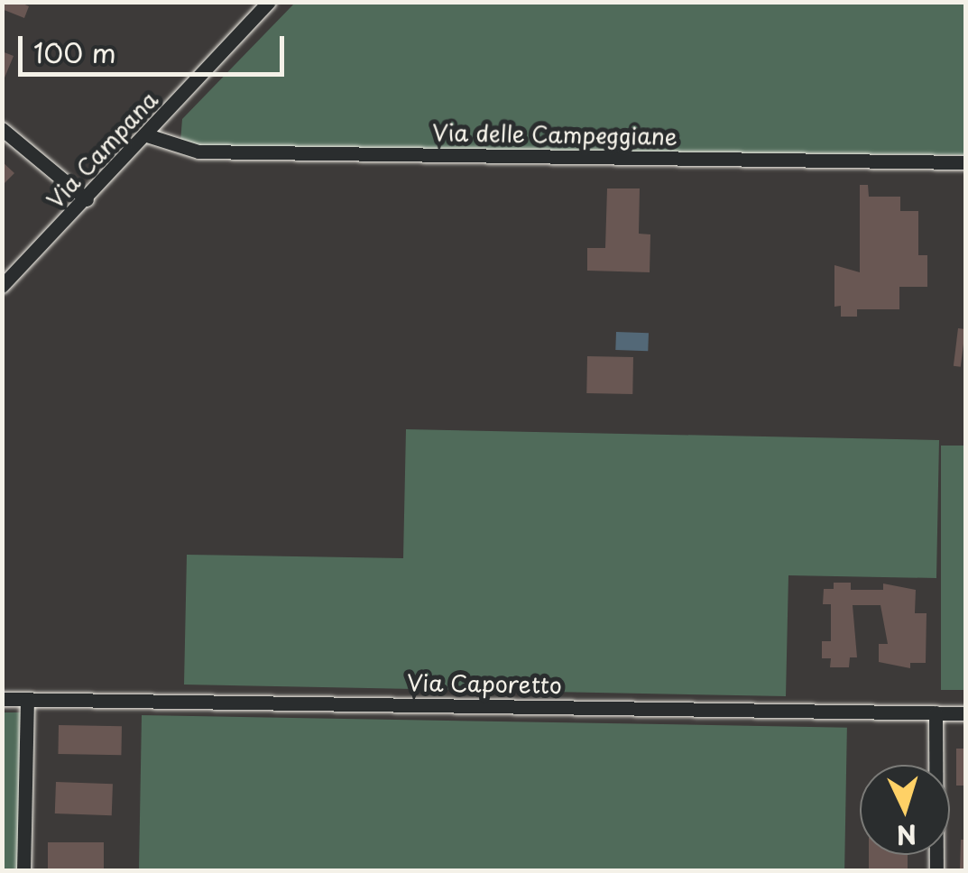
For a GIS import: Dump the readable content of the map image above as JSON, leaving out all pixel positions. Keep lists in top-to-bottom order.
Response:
{
  "streets": {
    "street": ["Via delle Campeggiane", "Via Campana", "Via Caporetto"]
  },
  "crossings": [
    ["Via delle Campeggiane", "Via Campana"]
  ],
  "scale_bar": "100 m",
  "north": "bottom"
}
